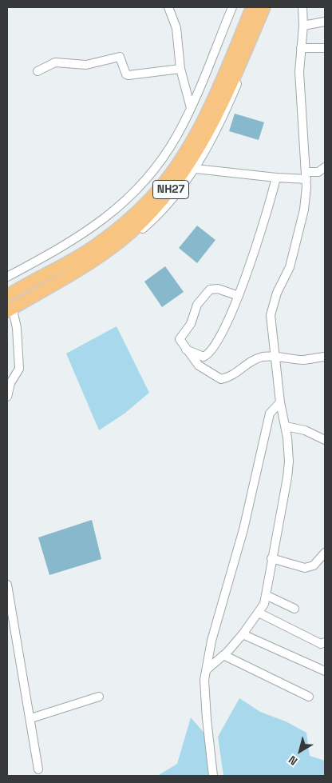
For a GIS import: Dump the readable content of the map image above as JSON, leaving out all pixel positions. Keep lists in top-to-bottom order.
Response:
{
  "streets": {
    "highway": ["NH27"]
  },
  "north": "bottom left"
}
